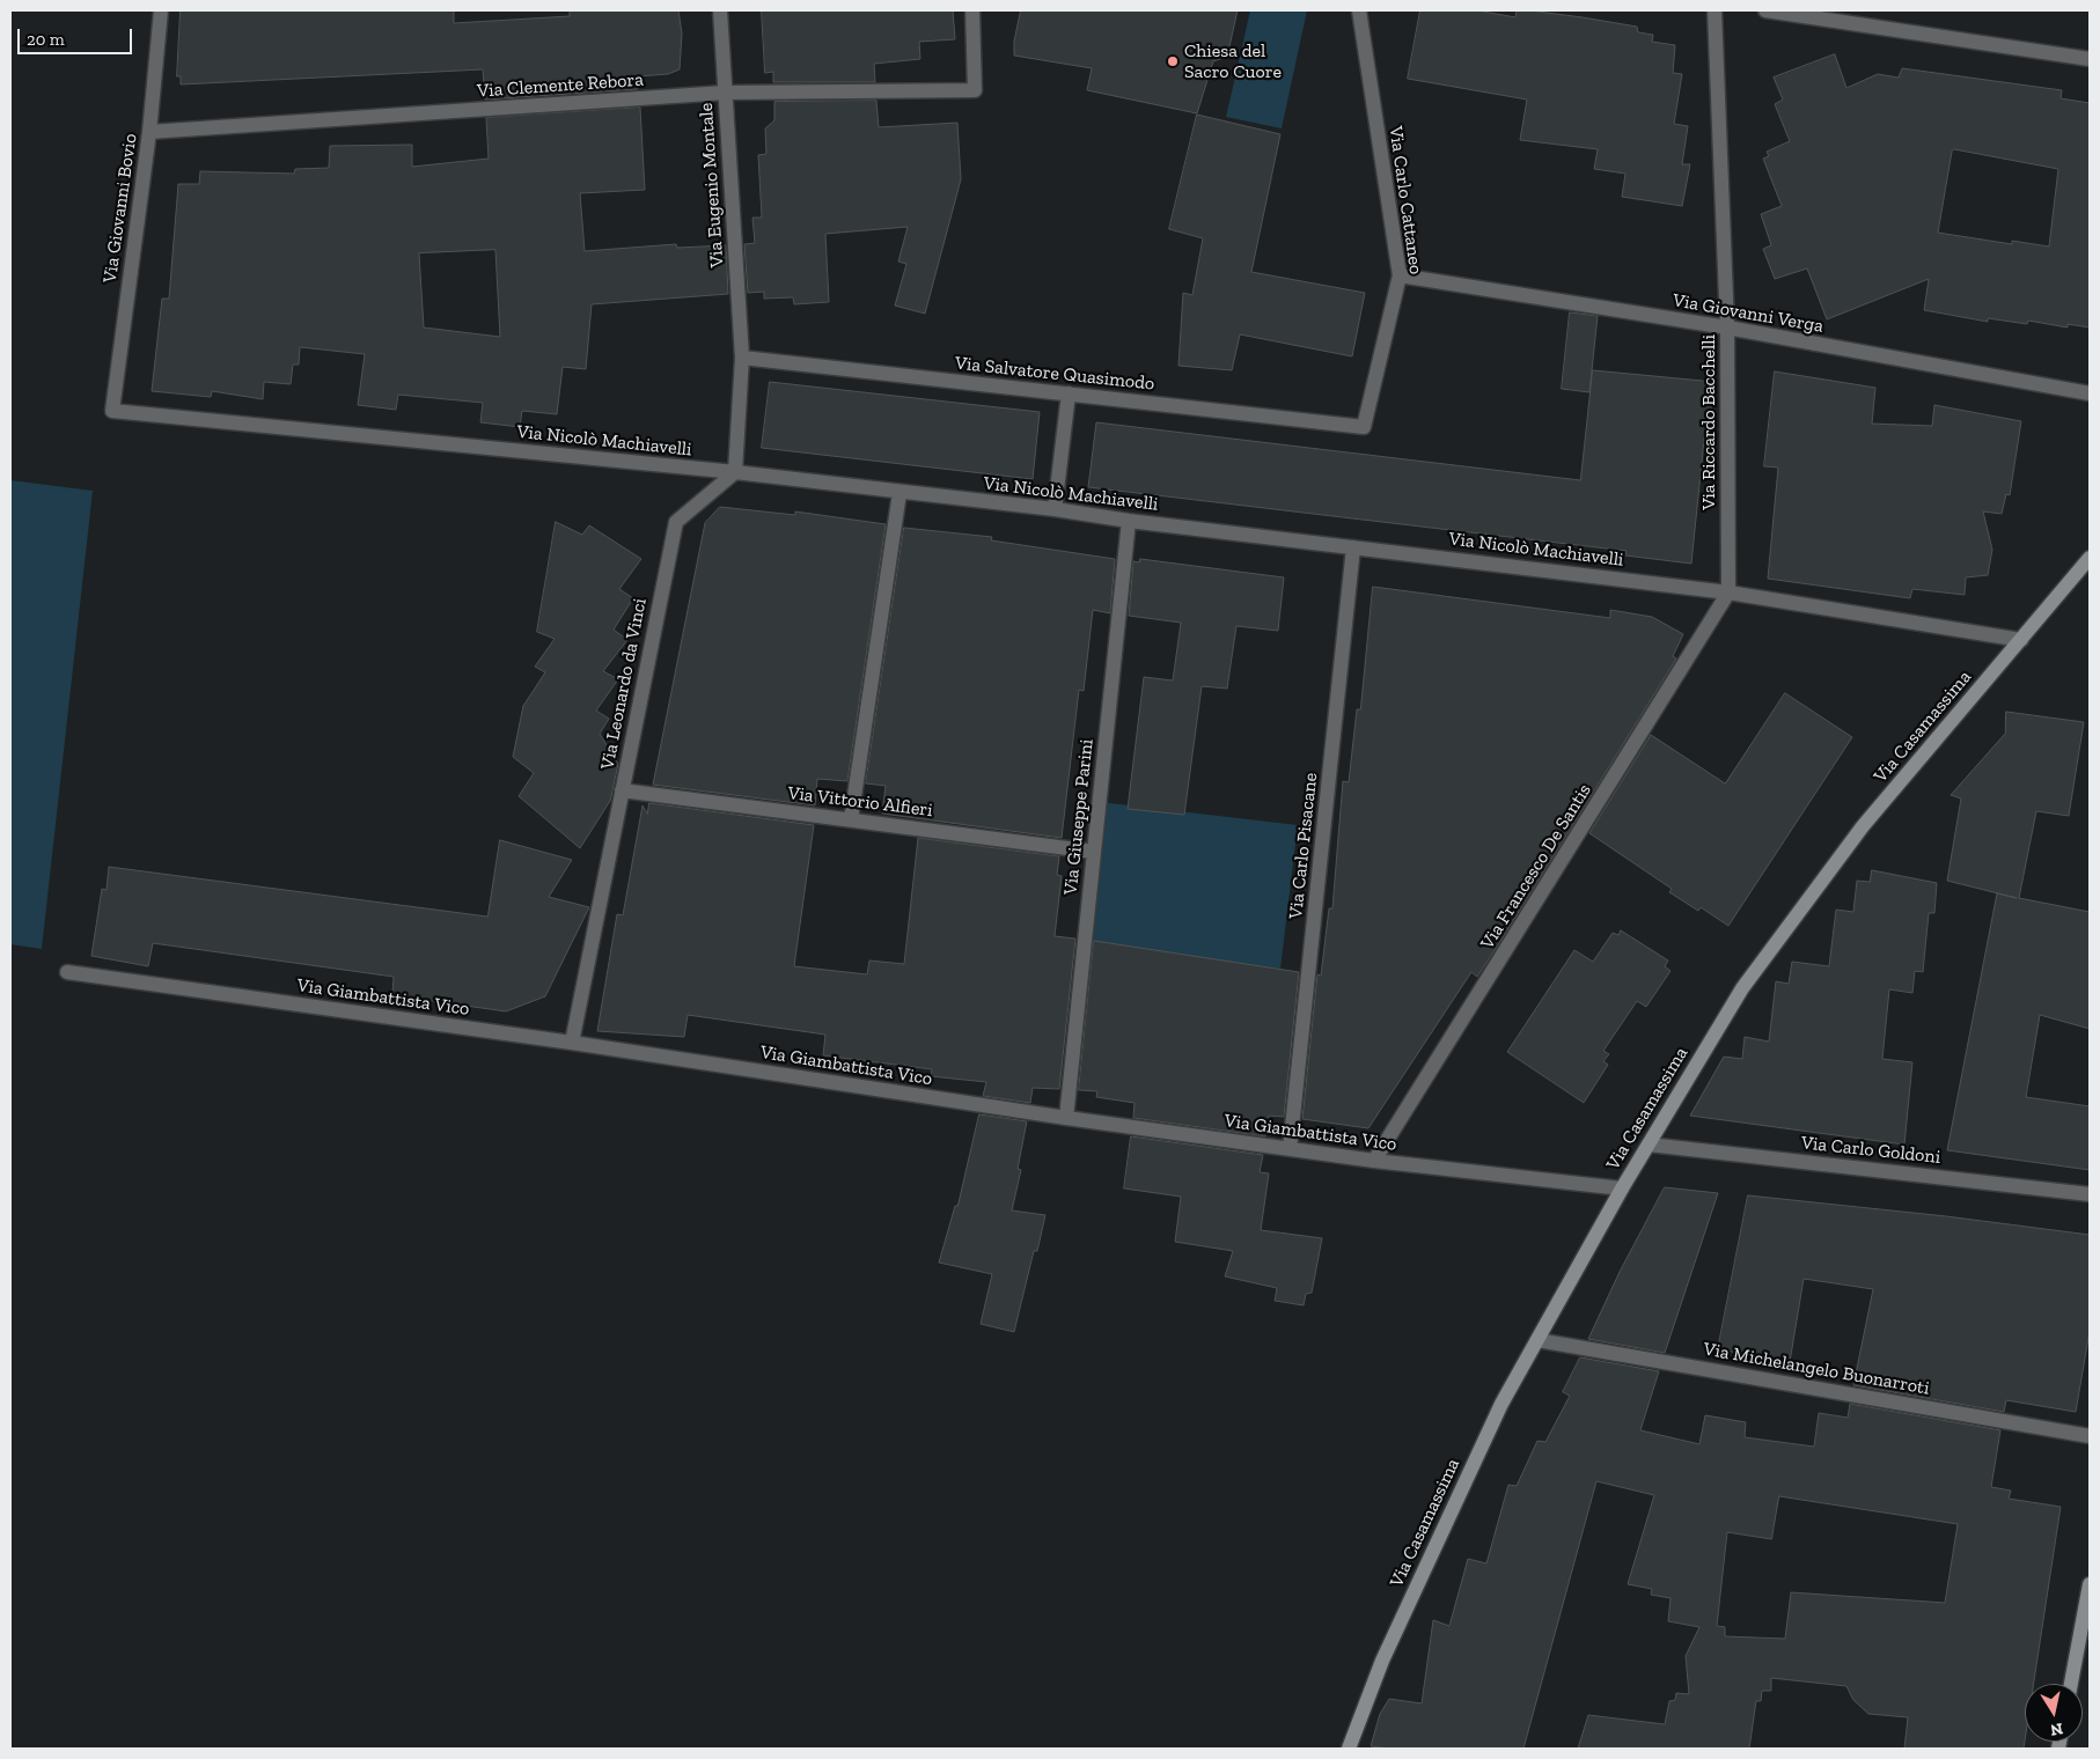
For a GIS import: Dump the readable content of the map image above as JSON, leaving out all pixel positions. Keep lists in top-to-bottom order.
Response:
{
  "streets": {
    "street": [
      "Via Clemente Rebora",
      "Via Eugenio Montale",
      "Via Carlo Cattaneo",
      "Via Giovanni Bovio",
      "Via Giovanni Verga",
      "Via Salvatore Quasimodo",
      "Via Riccardo Bacchelli",
      "Via Nicolò Machiavelli",
      "Via Leonardo da Vinci",
      "Via Casamassima",
      "Via Vittorio Alfieri",
      "Via Giuseppe Parini",
      "Via Carlo Pisacane",
      "Via Francesco De Santis",
      "Via Giambattista Vico",
      "Via Carlo Goldoni",
      "Via Michelangelo Buonarroti"
    ]
  },
  "crossings": [
    ["Via Clemente Rebora", "Via Eugenio Montale"],
    ["Via Clemente Rebora", "Via Giovanni Bovio"],
    ["Via Eugenio Montale", "Via Salvatore Quasimodo"],
    ["Via Carlo Cattaneo", "Via Giovanni Verga"],
    ["Via Carlo Cattaneo", "Via Salvatore Quasimodo"],
    ["Via Giovanni Bovio", "Via Nicolò Machiavelli"],
    ["Via Giovanni Verga", "Via Riccardo Bacchelli"],
    ["Via Riccardo Bacchelli", "Via Nicolò Machiavelli"],
    ["Via Riccardo Bacchelli", "Via Francesco De Santis"],
    ["Via Nicolò Machiavelli", "Via Leonardo da Vinci"],
    ["Via Nicolò Machiavelli", "Via Casamassima"],
    ["Via Nicolò Machiavelli", "Via Giuseppe Parini"],
    ["Via Nicolò Machiavelli", "Via Carlo Pisacane"],
    ["Via Nicolò Machiavelli", "Via Francesco De Santis"],
    ["Via Leonardo da Vinci", "Via Vittorio Alfieri"],
    ["Via Leonardo da Vinci", "Via Giambattista Vico"],
    ["Via Casamassima", "Via Giambattista Vico"],
    ["Via Casamassima", "Via Carlo Goldoni"],
    ["Via Casamassima", "Via Michelangelo Buonarroti"],
    ["Via Vittorio Alfieri", "Via Giuseppe Parini"],
    ["Via Giuseppe Parini", "Via Giambattista Vico"],
    ["Via Carlo Pisacane", "Via Giambattista Vico"],
    ["Via Francesco De Santis", "Via Giambattista Vico"]
  ],
  "places": ["Chiesa del Sacro Cuore"],
  "scale_bar": "20 m",
  "north": "bottom"
}
